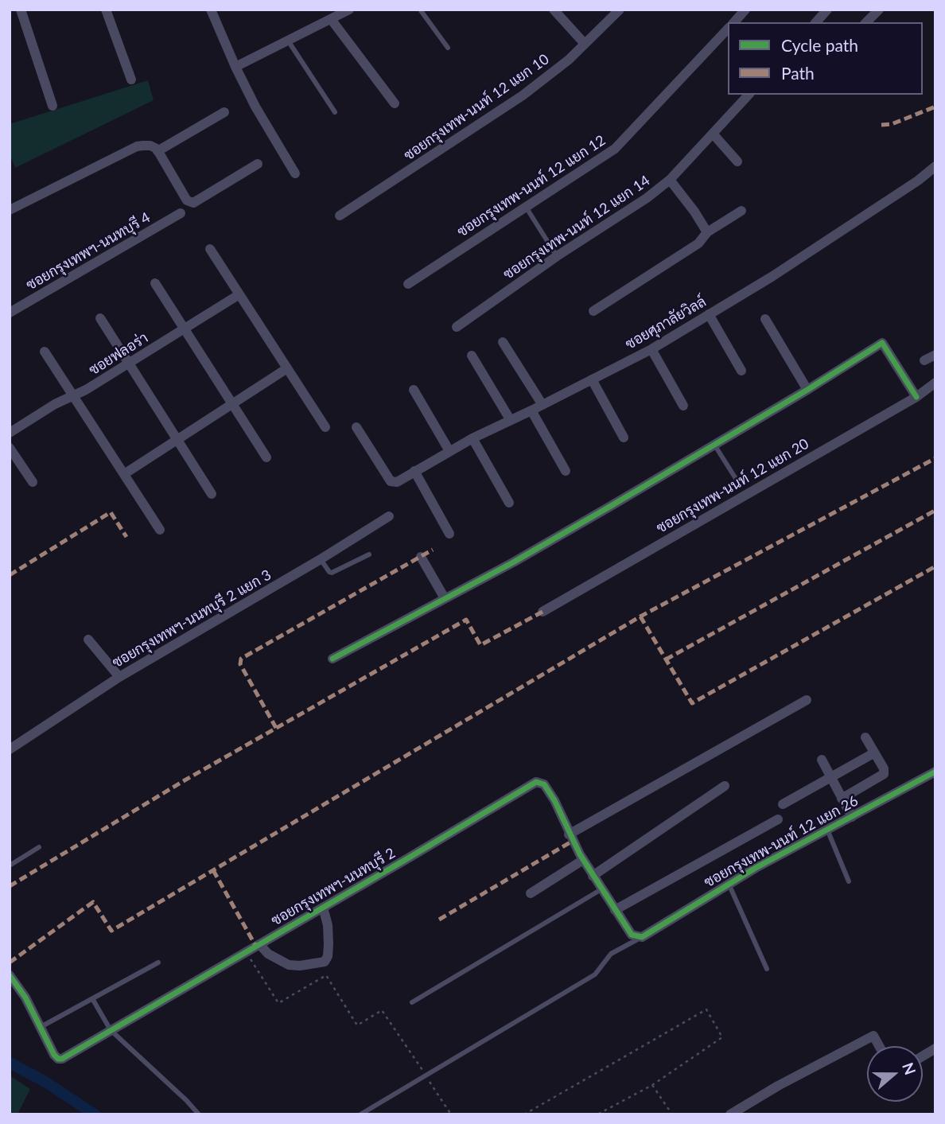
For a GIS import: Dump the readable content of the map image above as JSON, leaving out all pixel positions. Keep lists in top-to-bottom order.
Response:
{
  "streets": {
    "street": [
      "ซอยกรุงเทพ-นนท์ 12 แยก 10",
      "ซอยกรุงเทพ-นนท์ 12 แยก 12",
      "ซอยกรุงเทพ-นนท์ 12 แยก 14",
      "ซอยกรุงเทพฯ-นนทบุรี 4",
      "ซอยศุภาลัยวิลล์",
      "ซอยฟลอร่า",
      "ซอยกรุงเทพ-นนท์ 12 แยก 20",
      "ซอยกรุงเทพฯ-นนทบุรี 2 แยก 3",
      "ซอยกรุงเทพ-นนท์ 12 แยก 26",
      "ซอยกรุงเทพฯ-นนทบุรี 2"
    ]
  },
  "crossings": [
    ["ซอยกรุงเทพ-นนท์ 12 แยก 26", "ซอยกรุงเทพฯ-นนทบุรี 2"]
  ],
  "legend": ["Cycle path", "Path"],
  "north": "right"
}
